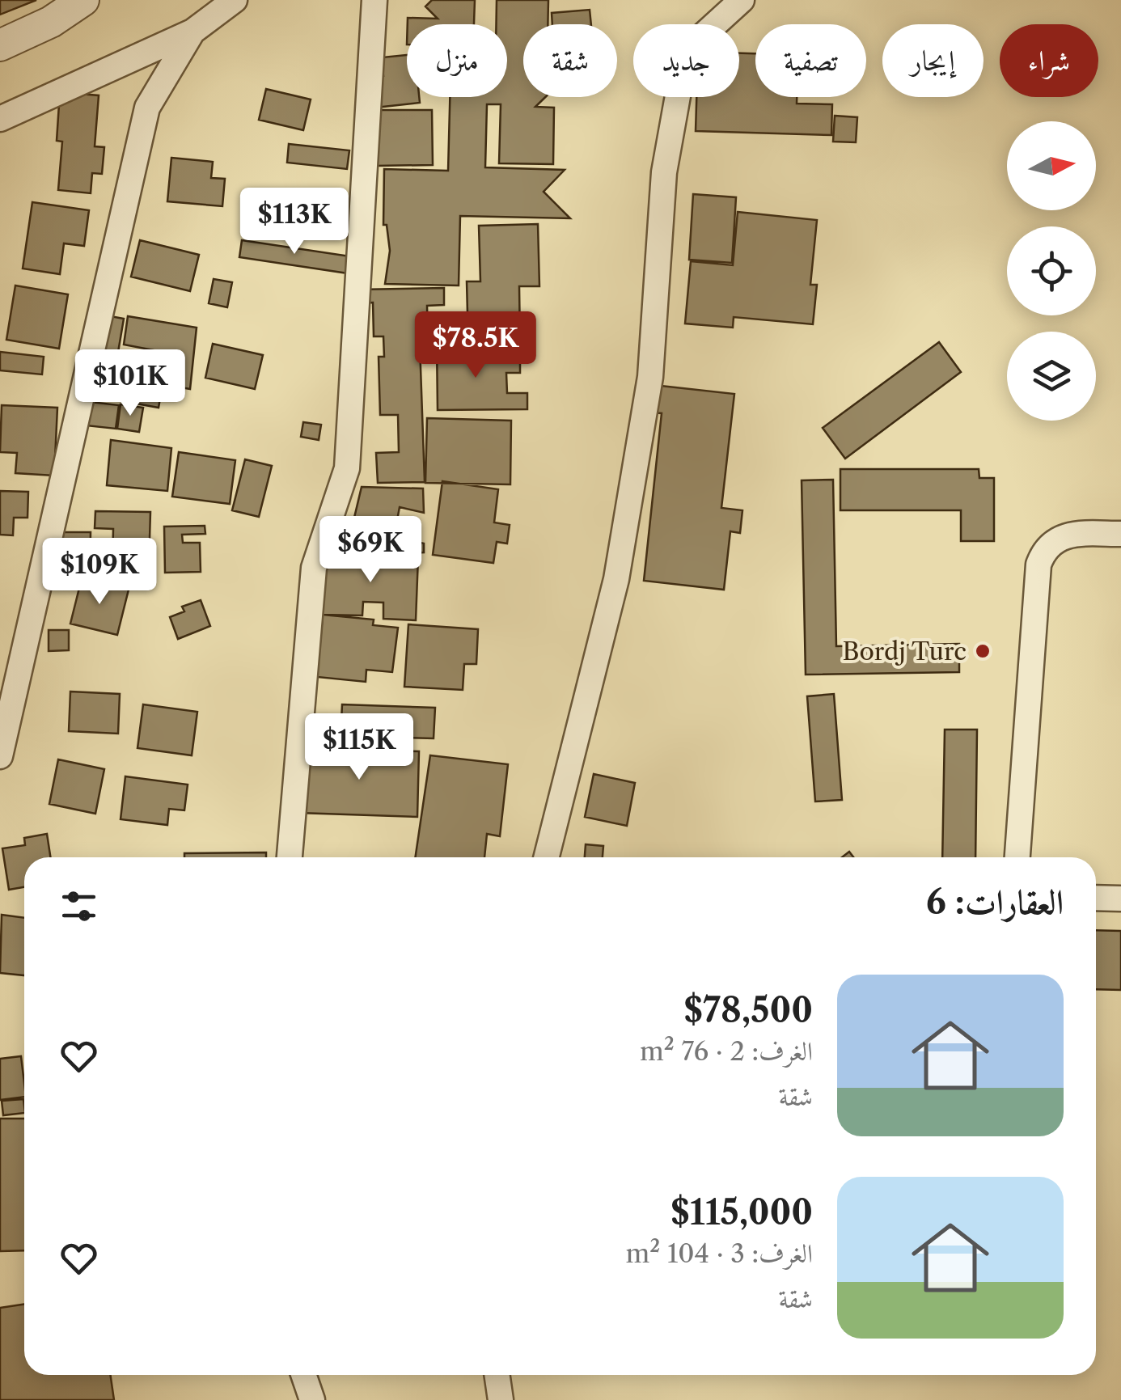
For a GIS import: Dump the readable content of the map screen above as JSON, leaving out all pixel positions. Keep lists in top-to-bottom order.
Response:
{
  "places": ["Bordj Turc"],
  "north": "right",
  "page": {
    "chip": [
      "شراء",
      "إيجار",
      "تصفية",
      "جديد",
      "شقة",
      "منزل"
    ],
    "price": [
      "$113K",
      "$78.5K",
      "$101K",
      "$69K",
      "$109K",
      "$115K"
    ],
    "heading": "العقارات: 6",
    "list": [
      {
        "name": "$78,500",
        "note": "الغرف: 2 · 76 m² · شقة"
      },
      {
        "name": "$115,000",
        "note": "الغرف: 3 · 104 m² · شقة"
      }
    ]
  }
}
